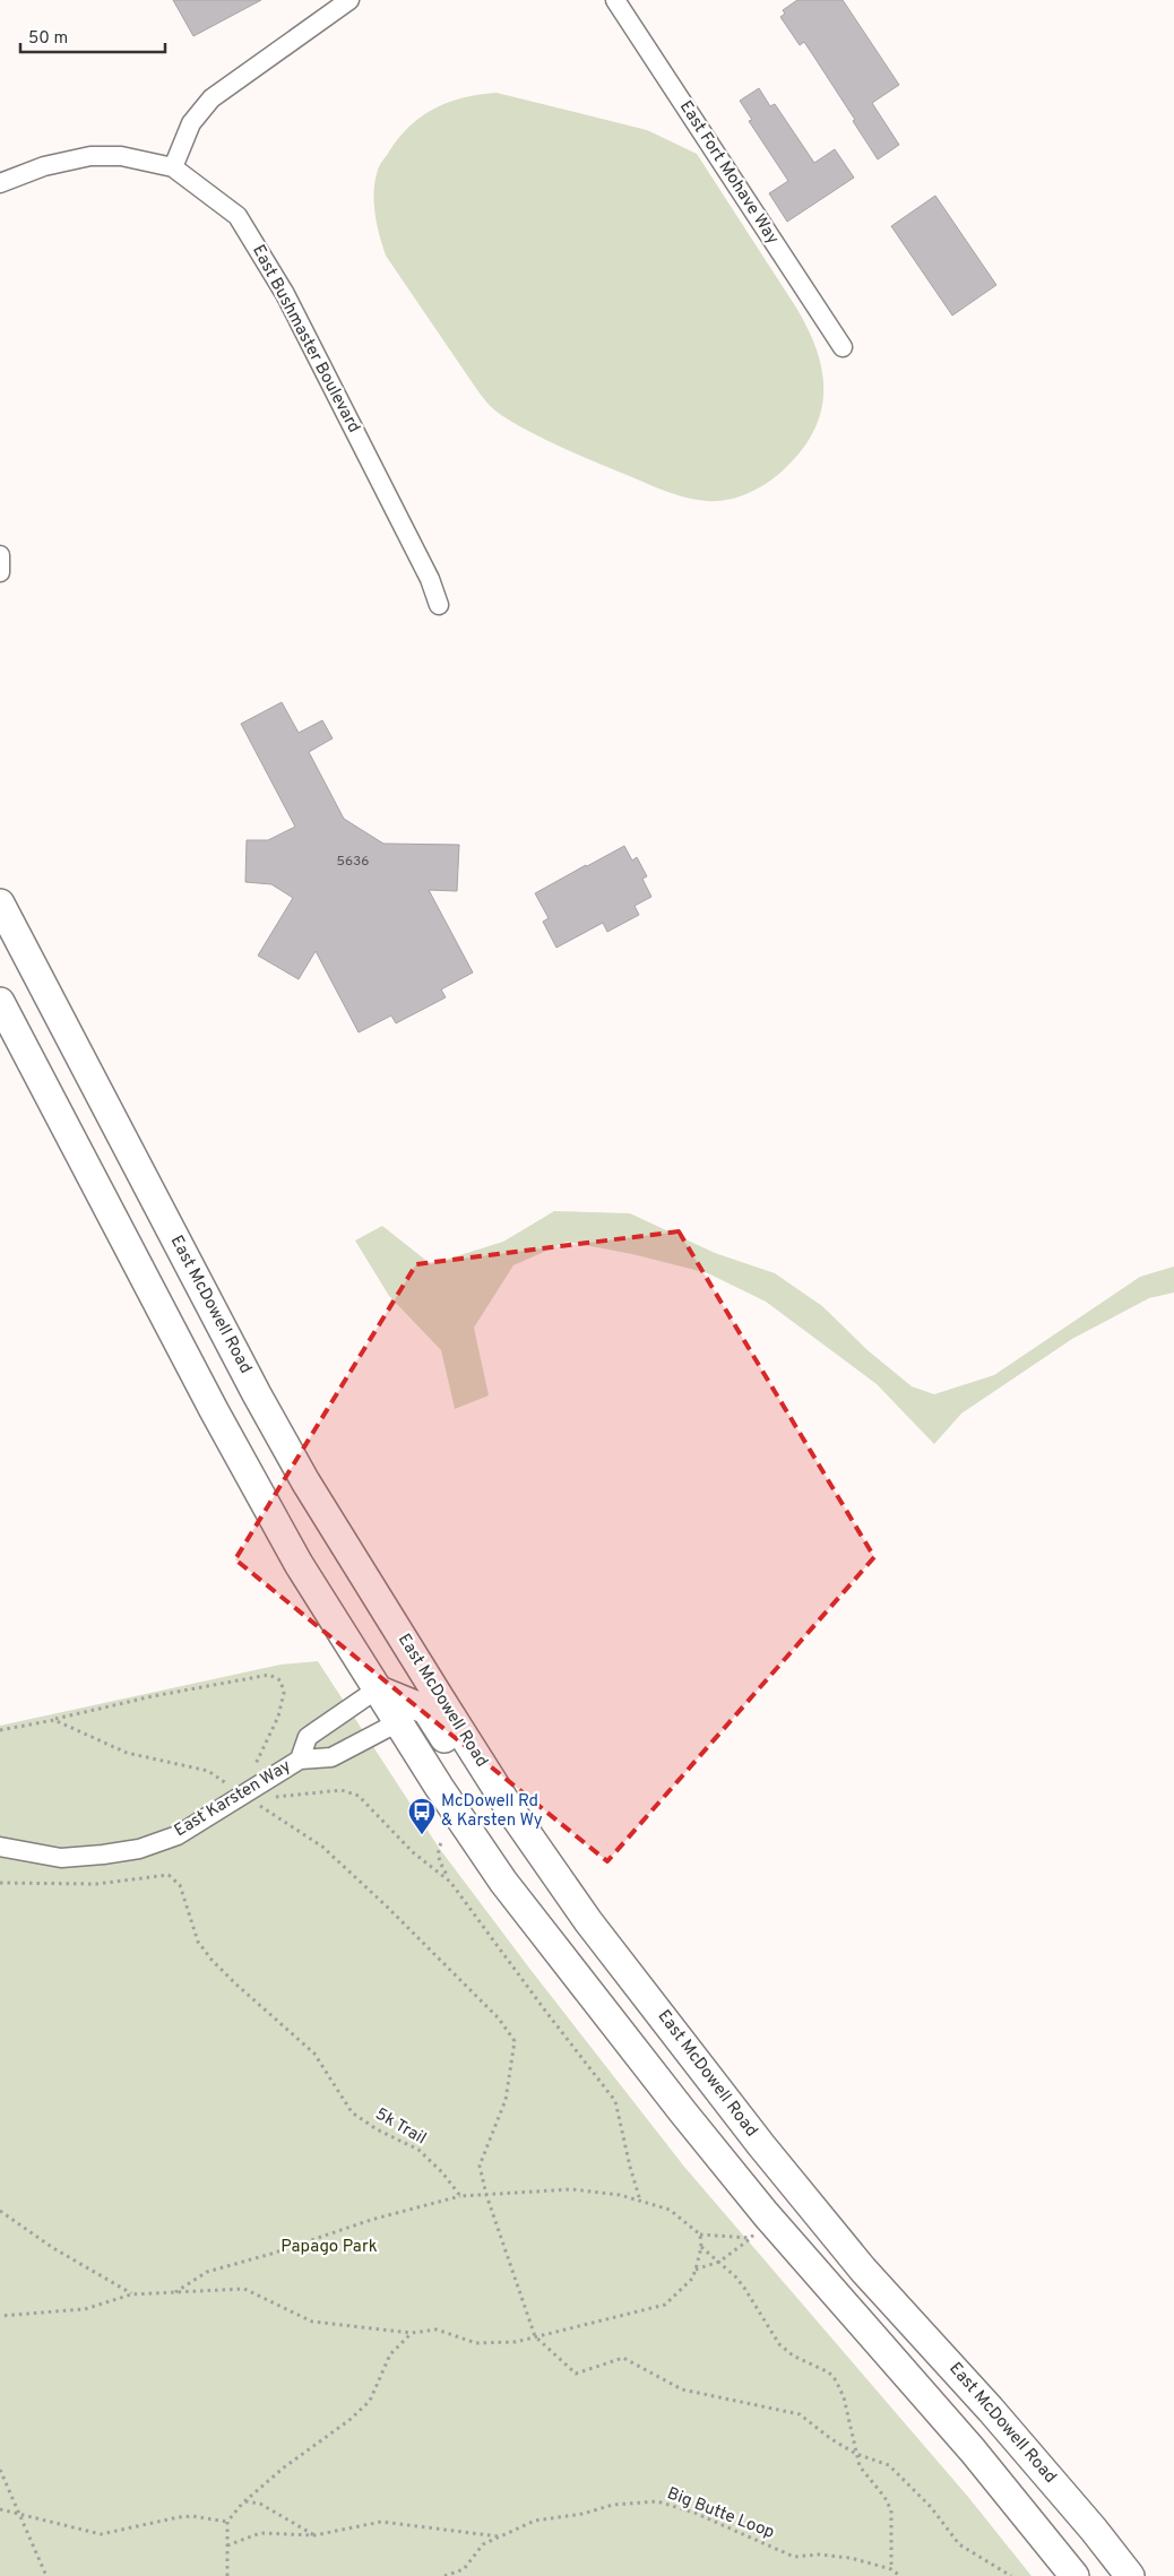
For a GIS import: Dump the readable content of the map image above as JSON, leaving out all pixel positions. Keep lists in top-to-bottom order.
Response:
{
  "streets": {
    "main road": ["East McDowell Road"],
    "street": ["East Fort Mohave Way", "East Bushmaster Boulevard", "East Karsten Way"],
    "path": ["5k Trail", "Big Butte Loop"]
  },
  "parks": ["Papago Park"],
  "places": {
    "bus stop": ["McDowell Rd & Karsten Wy"]
  },
  "house_numbers": ["5636"],
  "scale_bar": "50 m"
}
